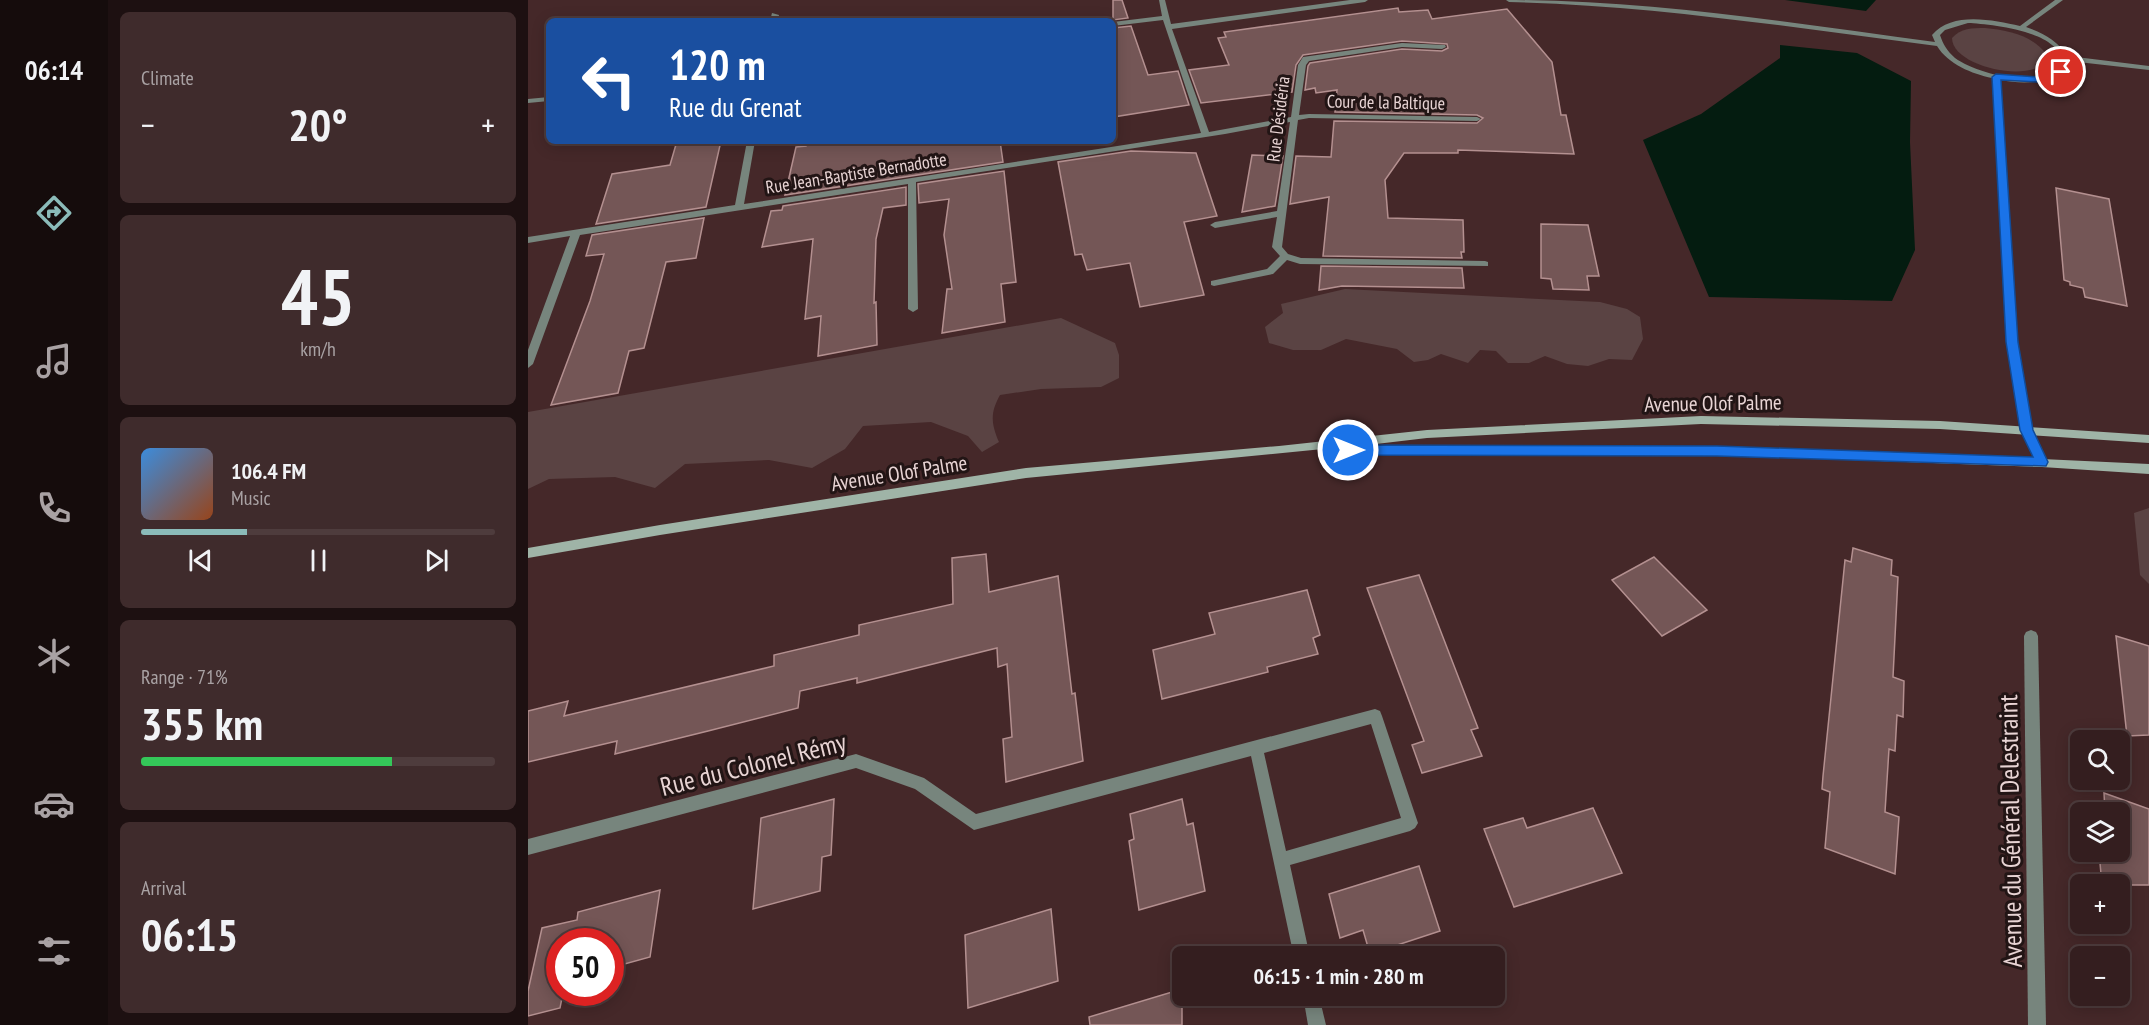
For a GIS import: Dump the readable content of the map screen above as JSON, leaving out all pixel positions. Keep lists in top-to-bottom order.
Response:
{
  "streets": {
    "main road": ["Avenue Olof Palme"],
    "street": [
      "Cour de la Baltique",
      "Rue Désidéria",
      "Rue Jean-Baptiste Bernadotte",
      "Rue du Colonel Rémy",
      "Avenue du Général Delestraint"
    ]
  },
  "crossings": [
    ["Cour de la Baltique", "Rue Désidéria"],
    ["Cour de la Baltique", "Rue Jean-Baptiste Bernadotte"],
    ["Rue Désidéria", "Rue Jean-Baptiste Bernadotte"]
  ],
  "page": {
    "tabs": "06:14",
    "tile": [
      "Climate",
      ["45", "km/h"],
      ["Range · 71%", "355 km"],
      ["Arrival", "06:15"]
    ],
    "turn": ["120 m", "Rue du Grenat"],
    "heat": ["−", "20°", "+"],
    "song": ["106.4 FM", "Music"],
    "map_buttons": ["+", "−"],
    "limit": "50",
    "trip": "06:15 · 1 min · 280 m"
  }
}
